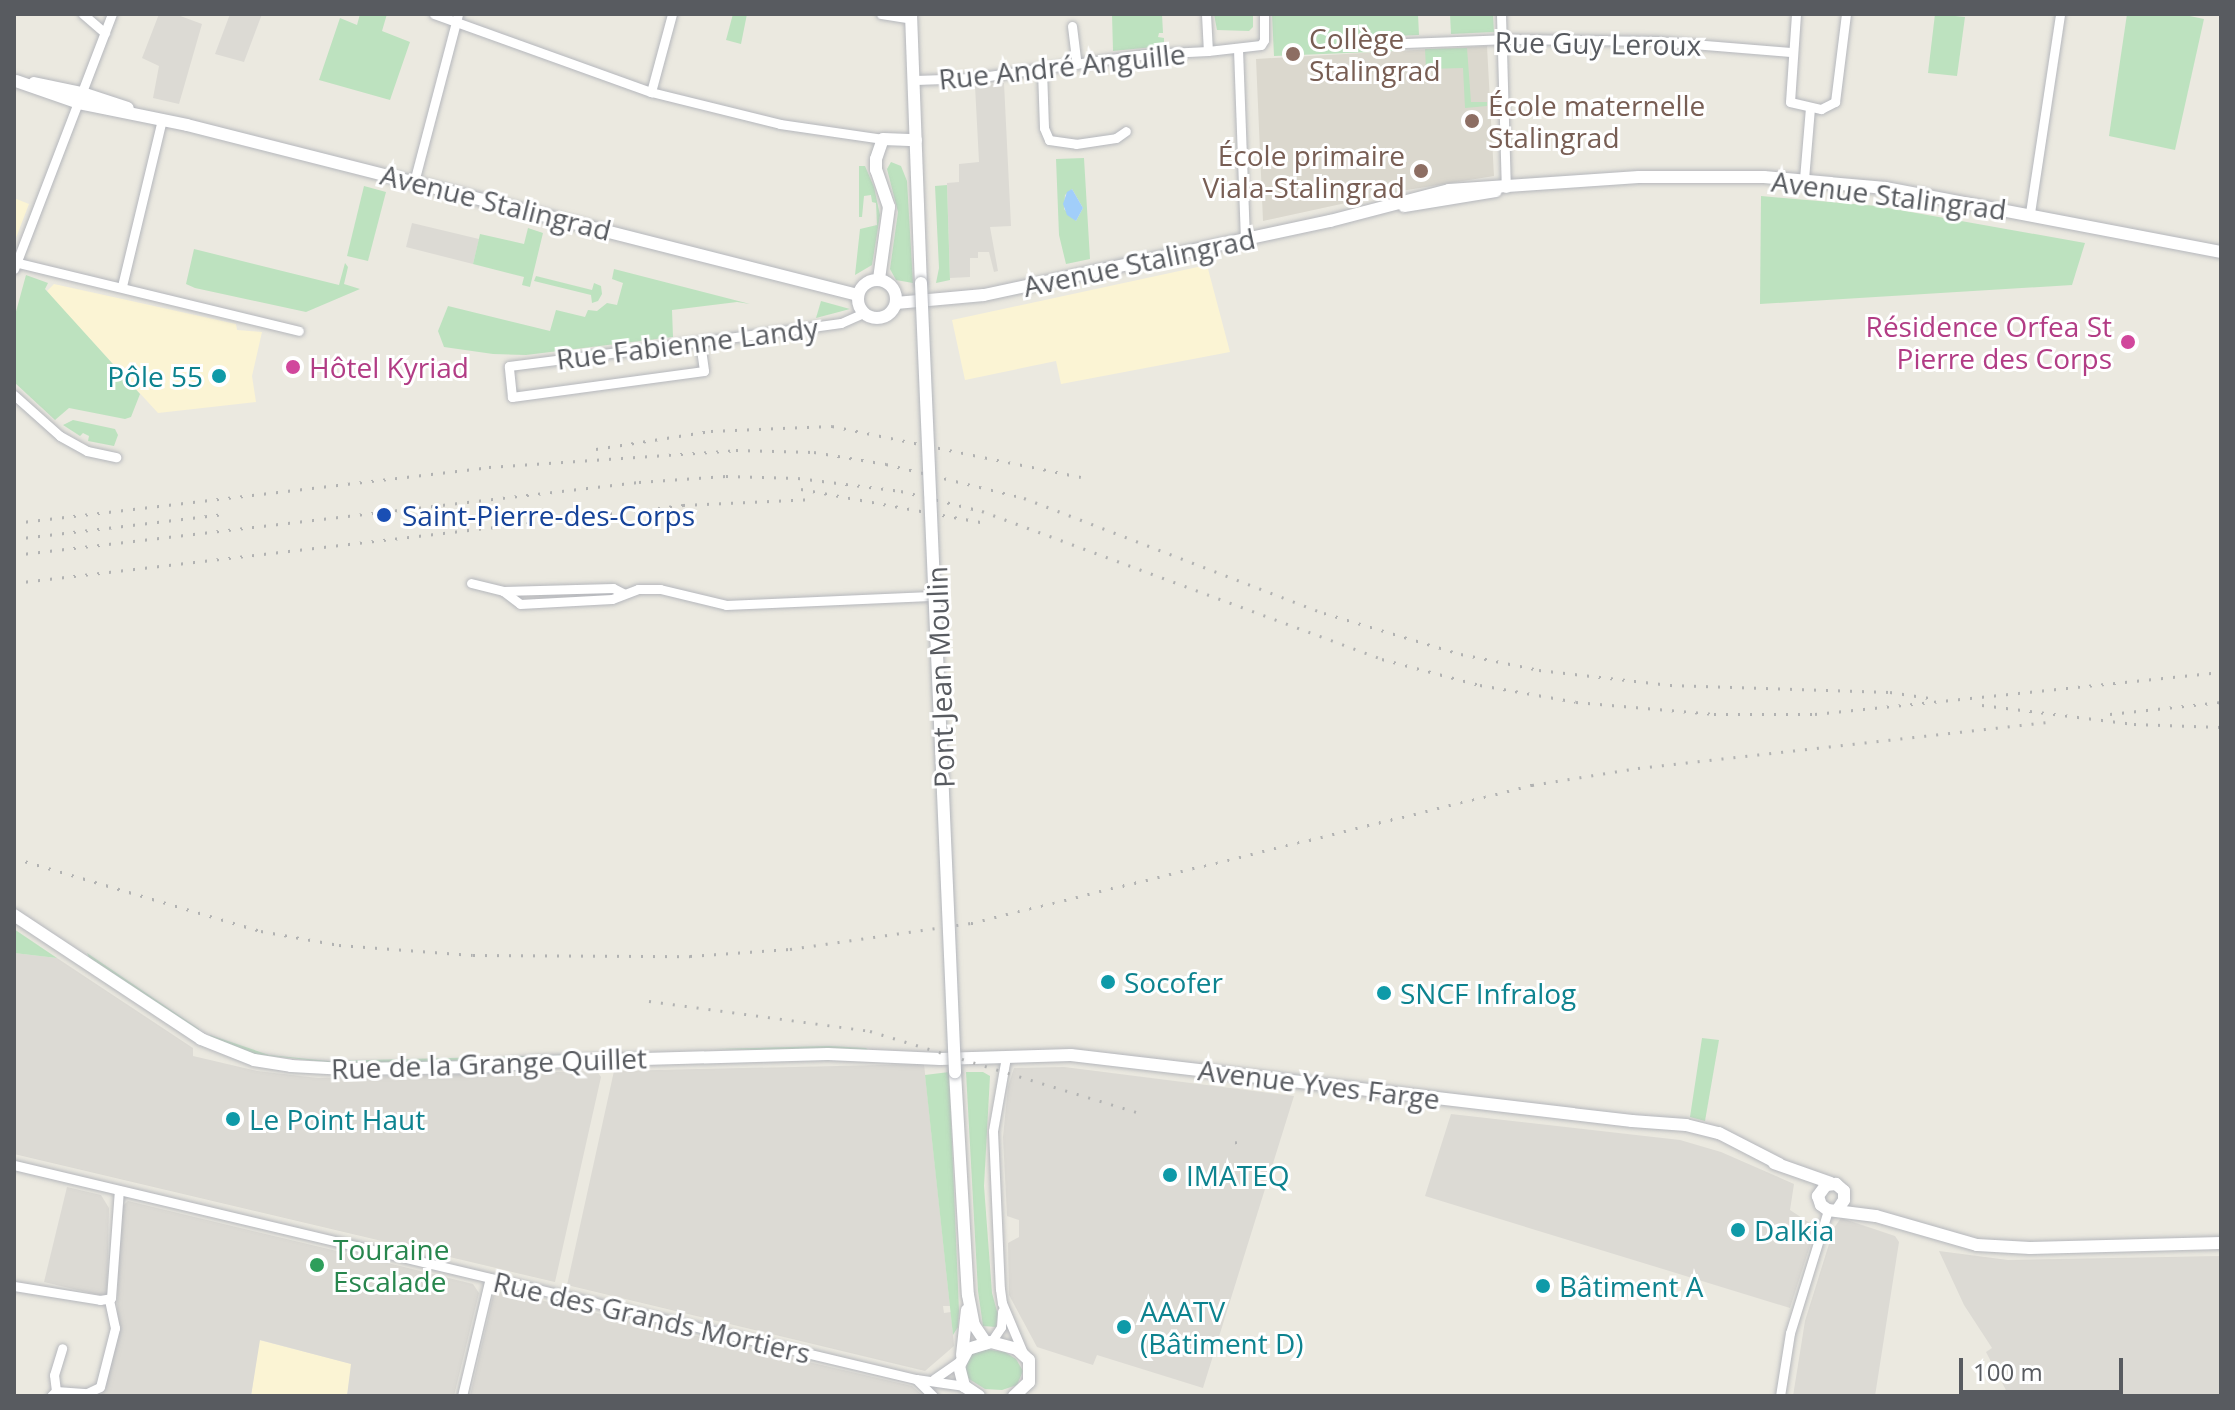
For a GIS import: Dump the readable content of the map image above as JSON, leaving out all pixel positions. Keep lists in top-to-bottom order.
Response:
{
  "streets": {
    "street": [
      "Rue Guy Leroux",
      "Rue André Anguille",
      "Avenue Stalingrad",
      "Rue Fabienne Landy",
      "Pont Jean Moulin",
      "Rue de la Grange Quillet",
      "Avenue Yves Farge",
      "Rue des Grands Mortiers"
    ]
  },
  "crossings": [
    ["Rue André Anguille", "Pont Jean Moulin"],
    ["Avenue Stalingrad", "Rue Fabienne Landy"],
    ["Rue de la Grange Quillet", "Avenue Yves Farge"]
  ],
  "places": [
    "Collège Stalingrad",
    "École maternelle Stalingrad",
    "École primaire Viala-Stalingrad",
    "Résidence Orfea St Pierre des Corps",
    "Hôtel Kyriad",
    "Pôle 55",
    "Saint-Pierre-des-Corps",
    "Socofer",
    "SNCF Infralog",
    "Le Point Haut",
    "IMATEQ",
    "Dalkia",
    "Touraine Escalade",
    "Bâtiment A",
    "AAATV (Bâtiment D)"
  ],
  "scale_bar": "100 m"
}
